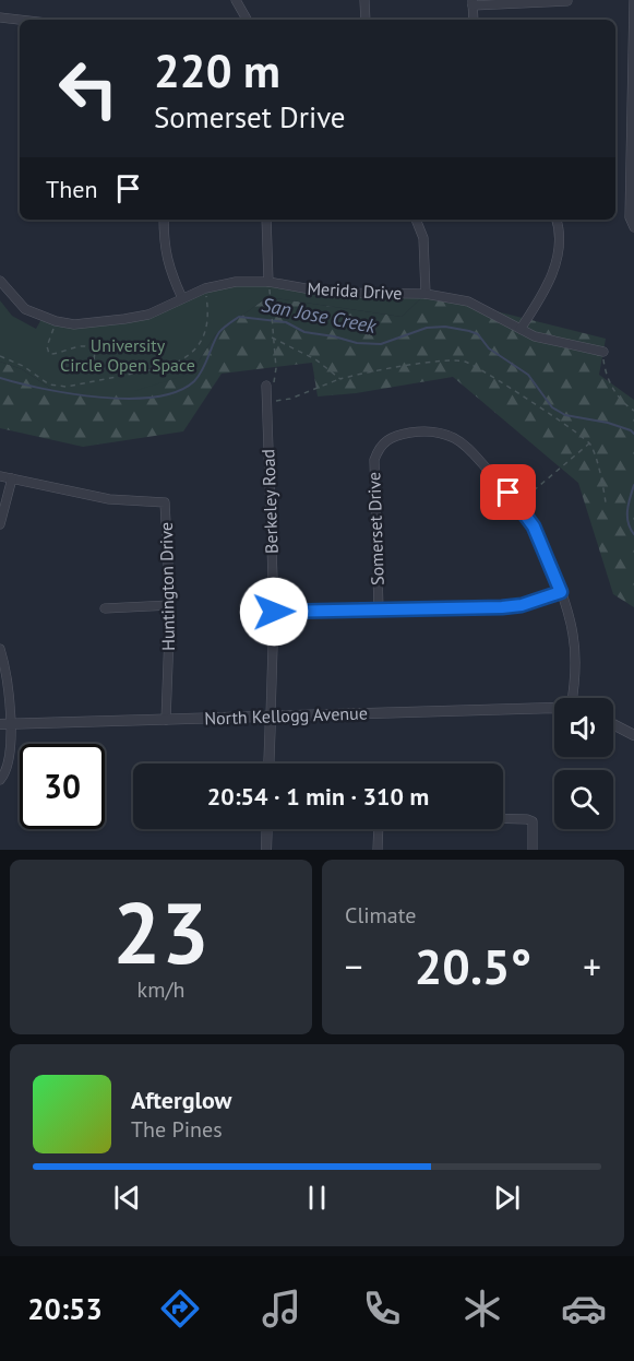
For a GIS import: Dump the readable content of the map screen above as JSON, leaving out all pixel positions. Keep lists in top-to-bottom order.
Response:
{
  "streets": {
    "street": [
      "Merida Drive",
      "Berkeley Road",
      "Somerset Drive",
      "Huntington Drive",
      "North Kellogg Avenue"
    ]
  },
  "crossings": [
    ["Berkeley Road", "North Kellogg Avenue"],
    ["Huntington Drive", "North Kellogg Avenue"]
  ],
  "water": ["San Jose Creek"],
  "parks": ["University Circle Open Space"],
  "page": {
    "turn": ["220 m", "Somerset Drive"],
    "then": "Then",
    "limit": "30",
    "trip": "20:54 · 1 min · 310 m",
    "tile": [
      ["23", "km/h"],
      "Climate"
    ],
    "heat": ["−", "20.5°", "+"],
    "song": ["Afterglow", "The Pines"],
    "tabs": "20:53"
  }
}
